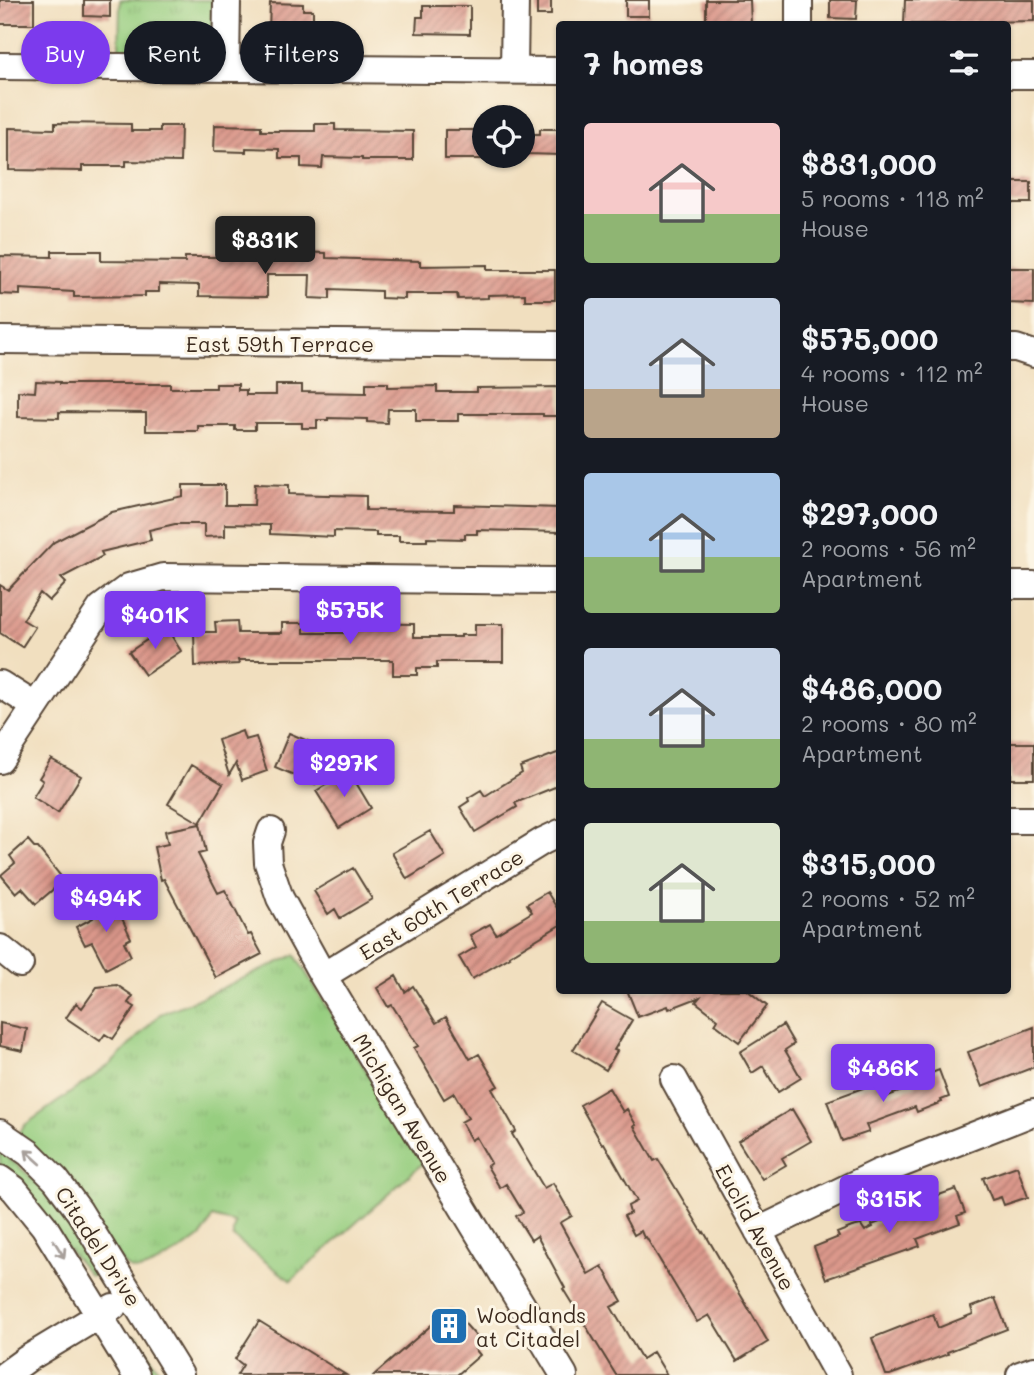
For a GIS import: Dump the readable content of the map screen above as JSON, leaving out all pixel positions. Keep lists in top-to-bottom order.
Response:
{
  "streets": {
    "street": [
      "East 59th Terrace",
      "East 60th Terrace",
      "Michigan Avenue",
      "Euclid Avenue",
      "Citadel Drive"
    ]
  },
  "crossings": [
    ["East 60th Terrace", "Michigan Avenue"]
  ],
  "places": {
    "building": ["Woodlands at Citadel"]
  },
  "page": {
    "chip": ["Buy", "Rent", "Filters"],
    "heading": "7 homes",
    "list": [
      {
        "name": "$831,000",
        "note": "5 rooms · 118 m² · House"
      },
      {
        "name": "$575,000",
        "note": "4 rooms · 112 m² · House"
      },
      {
        "name": "$297,000",
        "note": "2 rooms · 56 m² · Apartment"
      },
      {
        "name": "$486,000",
        "note": "2 rooms · 80 m² · Apartment"
      },
      {
        "name": "$315,000",
        "note": "2 rooms · 52 m² · Apartment"
      }
    ],
    "price": [
      "$831K",
      "$575K",
      "$401K",
      "$297K",
      "$494K",
      "$486K",
      "$315K"
    ]
  }
}
